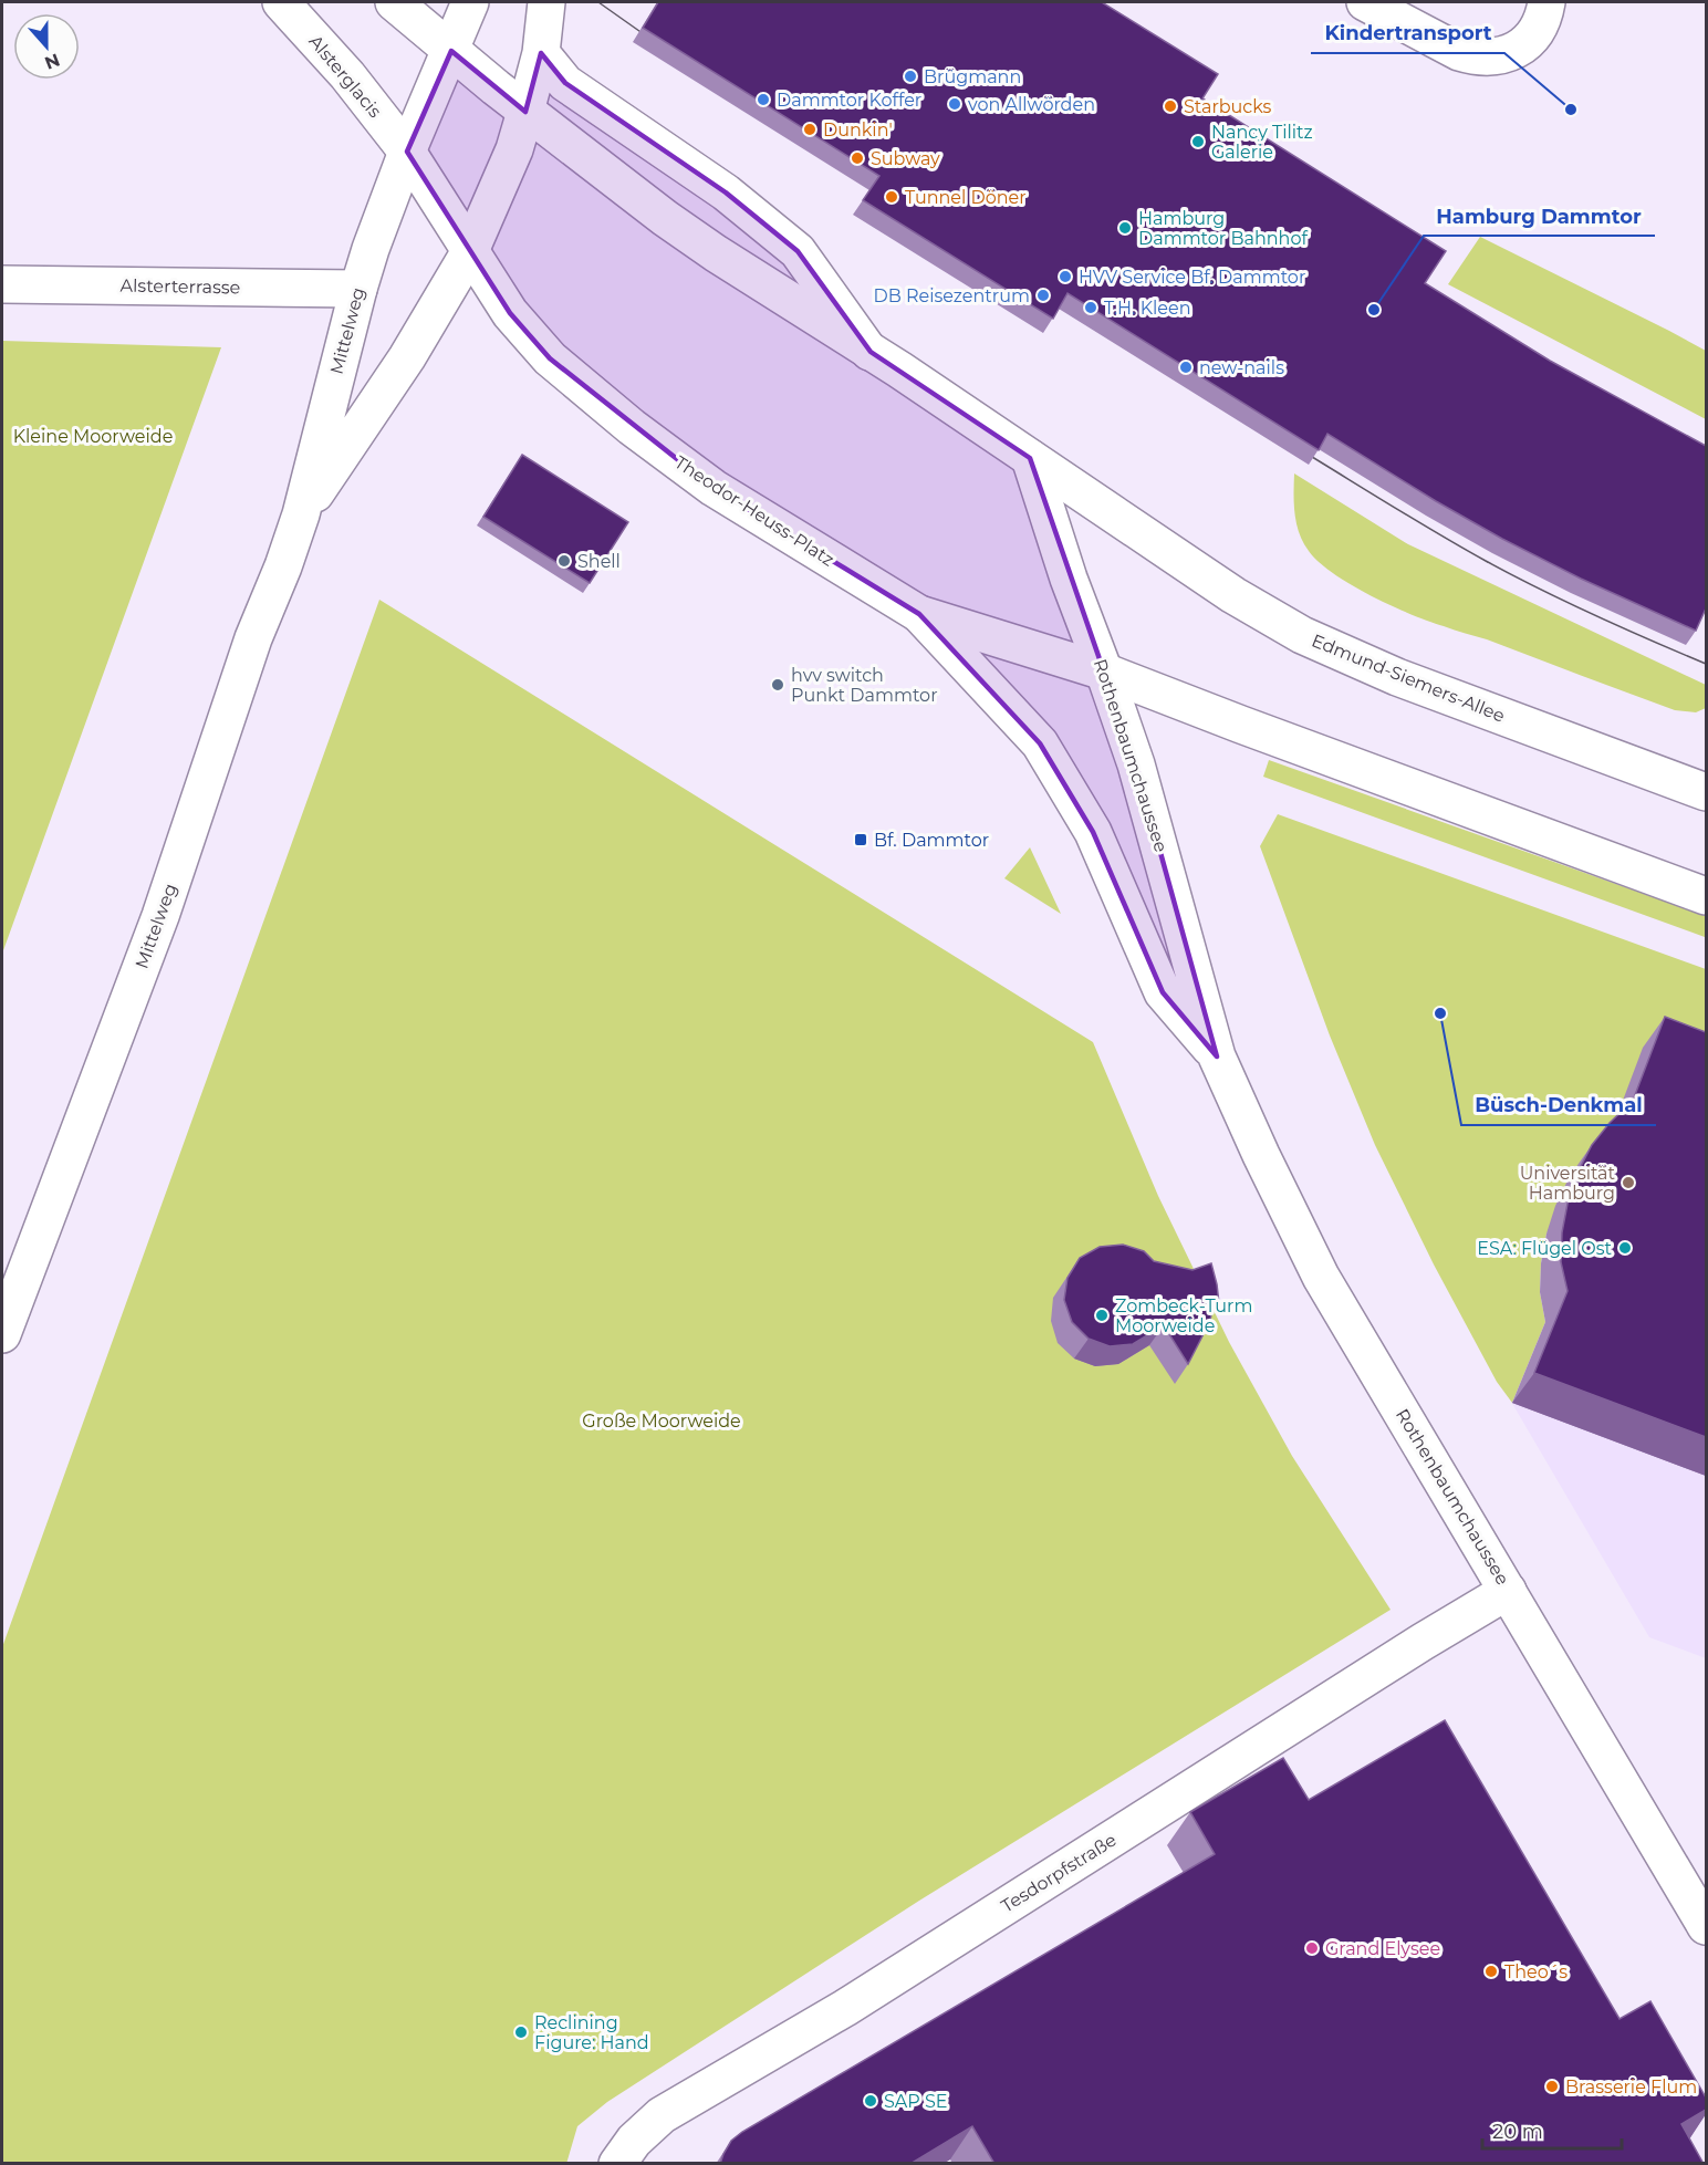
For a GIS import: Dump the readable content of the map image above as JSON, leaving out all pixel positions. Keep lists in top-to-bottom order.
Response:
{
  "streets": {
    "main road": [
      "Alsterglacis",
      "Alsterterrasse",
      "Mittelweg",
      "Theodor-Heuss-Platz",
      "Edmund-Siemers-Allee",
      "Rothenbaumchaussee",
      "Tesdorpfstraße"
    ]
  },
  "crossings": [
    ["Alsterglacis", "Mittelweg"],
    ["Alsterglacis", "Theodor-Heuss-Platz"],
    ["Alsterterrasse", "Mittelweg"],
    ["Mittelweg", "Theodor-Heuss-Platz"],
    ["Theodor-Heuss-Platz", "Rothenbaumchaussee"],
    ["Edmund-Siemers-Allee", "Rothenbaumchaussee"],
    ["Rothenbaumchaussee", "Tesdorpfstraße"]
  ],
  "parks": ["Kleine Moorweide", "Große Moorweide"],
  "places": {
    "other": [
      "Brügmann",
      "Dammtor Koffer",
      "von Allwörden",
      "Starbucks",
      "Kindertransport",
      "Dunkin'",
      "Nancy Tilitz Galerie",
      "Subway",
      "Tunnel Döner",
      "Hamburg Dammtor Bahnhof",
      "HVV Service Bf. Dammtor",
      "DB Reisezentrum",
      "T.H. Kleen",
      "Hamburg Dammtor",
      "new-nails",
      "Shell",
      "hvv switch Punkt Dammtor",
      "Büsch-Denkmal",
      "Universität Hamburg",
      "ESA: Flügel Ost",
      "Zombeck-Turm Moorweide",
      "Grand Elysee",
      "Theo´s",
      "Reclining Figure: Hand",
      "Brasserie Flum",
      "SAP SE"
    ],
    "transit": ["Bf. Dammtor"]
  },
  "scale_bar": "20 m",
  "north": "bottom"
}
